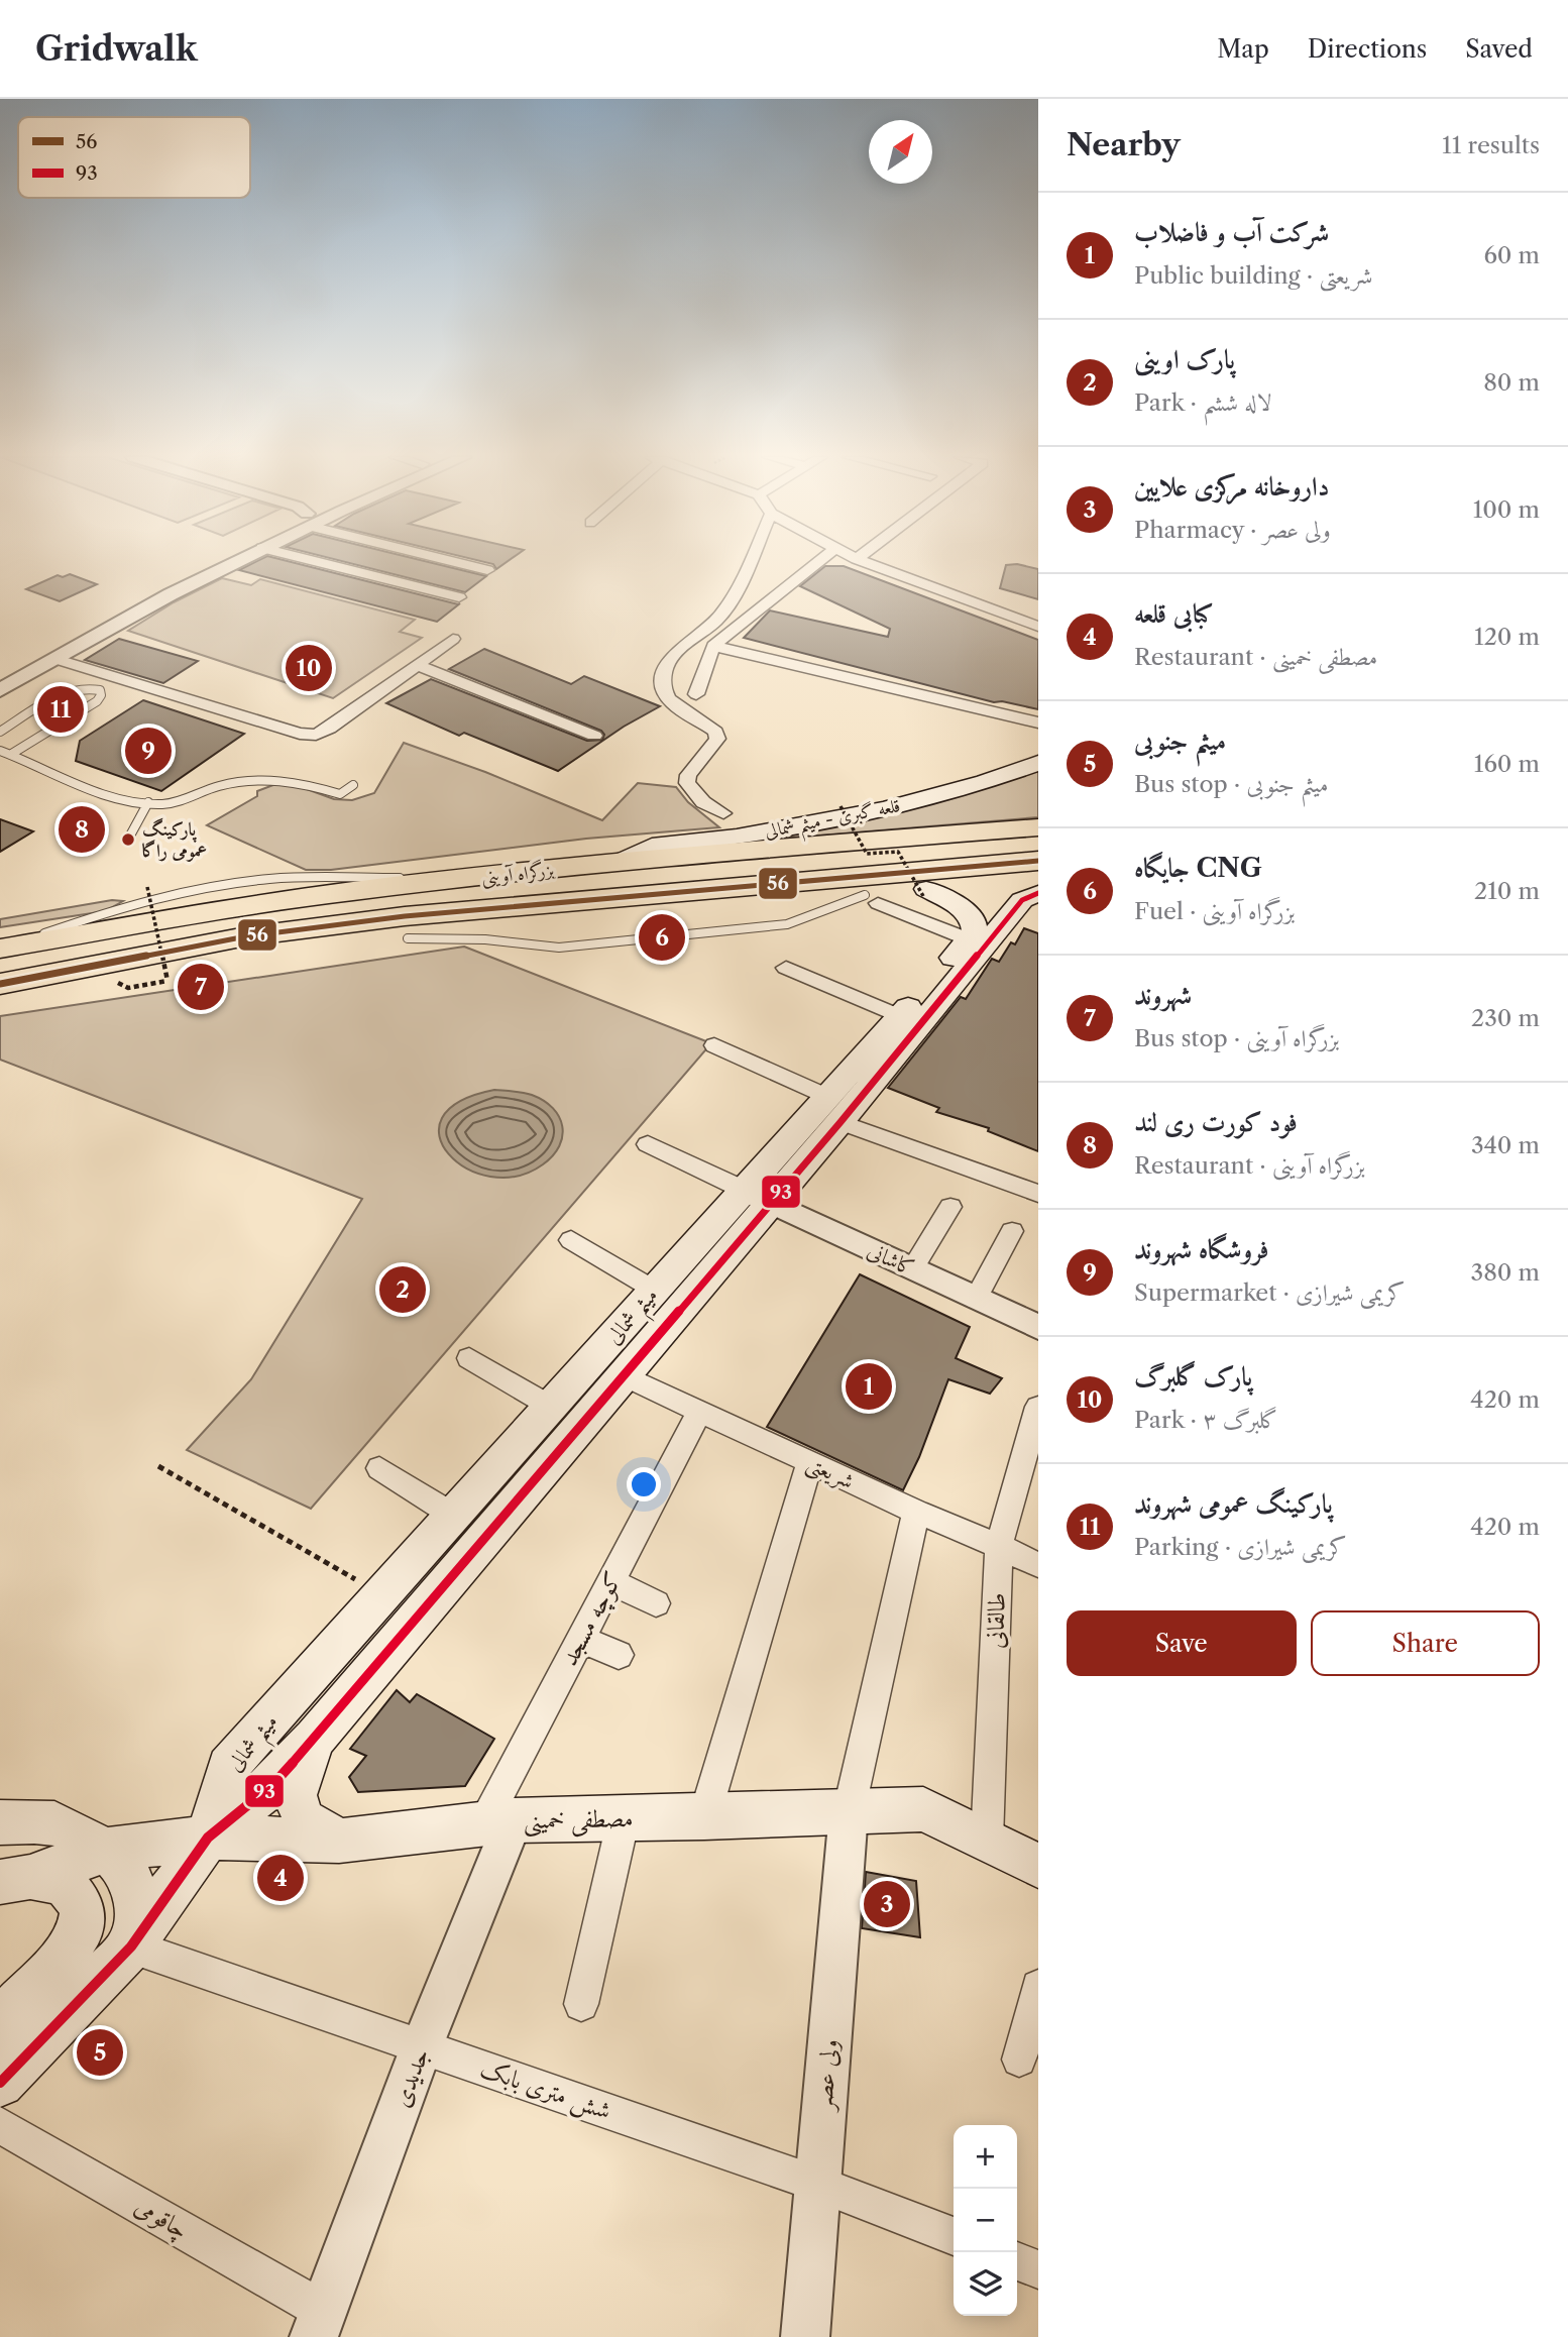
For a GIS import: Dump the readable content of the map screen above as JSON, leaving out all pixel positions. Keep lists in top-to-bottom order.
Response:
{
  "streets": {
    "highway": ["بزرگراه آوینی"],
    "main road": ["قلعه گبری - میثم شمالی", "میثم شمالی", "مصطفی خمینی"],
    "street": [
      "کاشانی",
      "شریعتی",
      "کوچه مسجد",
      "طالقانی",
      "ولی عصر",
      "جدیدی",
      "شش متری بابک",
      "چاقومی"
    ]
  },
  "crossings": [
    ["قلعه گبری - میثم شمالی", "بزرگراه آوینی"],
    ["کاشانی", "میثم شمالی"],
    ["میثم شمالی", "شریعتی"],
    ["میثم شمالی", "مصطفی خمینی"],
    ["شریعتی", "کوچه مسجد"],
    ["شریعتی", "طالقانی"],
    ["کوچه مسجد", "مصطفی خمینی"],
    ["کوچه مسجد", "جدیدی"],
    ["طالقانی", "مصطفی خمینی"],
    ["مصطفی خمینی", "ولی عصر"],
    ["مصطفی خمینی", "جدیدی"],
    ["ولی عصر", "شش متری بابک"],
    ["جدیدی", "شش متری بابک"],
    ["جدیدی", "چاقومی"]
  ],
  "places": ["پارکینگ عمومی راگا"],
  "lines": ["transit line 56", "transit line 93"],
  "legend": ["56", "93"],
  "north": "top right",
  "page": {
    "header": "Gridwalk",
    "nav": ["Map", "Directions", "Saved"],
    "heading": ["Nearby", "11 results"],
    "list": [
      {
        "mark": "1",
        "name": "شرکت آب و فاضلاب",
        "note": "Public building · شریعتی",
        "value": "60 m"
      },
      {
        "mark": "2",
        "name": "پارک اوینی",
        "note": "Park · لاله ششم",
        "value": "80 m"
      },
      {
        "mark": "3",
        "name": "داروخانه مرکزی علایین",
        "note": "Pharmacy · ولی عصر",
        "value": "100 m"
      },
      {
        "mark": "4",
        "name": "کبابی قلعه",
        "note": "Restaurant · مصطفی خمینی",
        "value": "120 m"
      },
      {
        "mark": "5",
        "name": "میثم جنوبی",
        "note": "Bus stop · میثم جنوبی",
        "value": "160 m"
      },
      {
        "mark": "6",
        "name": "جایگاه CNG",
        "note": "Fuel · بزرگراه آوینی",
        "value": "210 m"
      },
      {
        "mark": "7",
        "name": "شهروند",
        "note": "Bus stop · بزرگراه آوینی",
        "value": "230 m"
      },
      {
        "mark": "8",
        "name": "فود کورت ری لند",
        "note": "Restaurant · بزرگراه آوینی",
        "value": "340 m"
      },
      {
        "mark": "9",
        "name": "فروشگاه شهروند",
        "note": "Supermarket · کریمی شیرازی",
        "value": "380 m"
      },
      {
        "mark": "10",
        "name": "پارک گلبرگ",
        "note": "Park · گلبرگ ۳",
        "value": "420 m"
      },
      {
        "mark": "11",
        "name": "پارکینگ عمومی شهروند",
        "note": "Parking · کریمی شیرازی",
        "value": "420 m"
      }
    ],
    "pins": [
      "10",
      "11",
      "9",
      "8",
      "6",
      "7",
      "2",
      "1",
      "4",
      "3",
      "5"
    ],
    "buttons": ["Save", "Share"],
    "map_buttons": ["+", "−"]
  }
}
